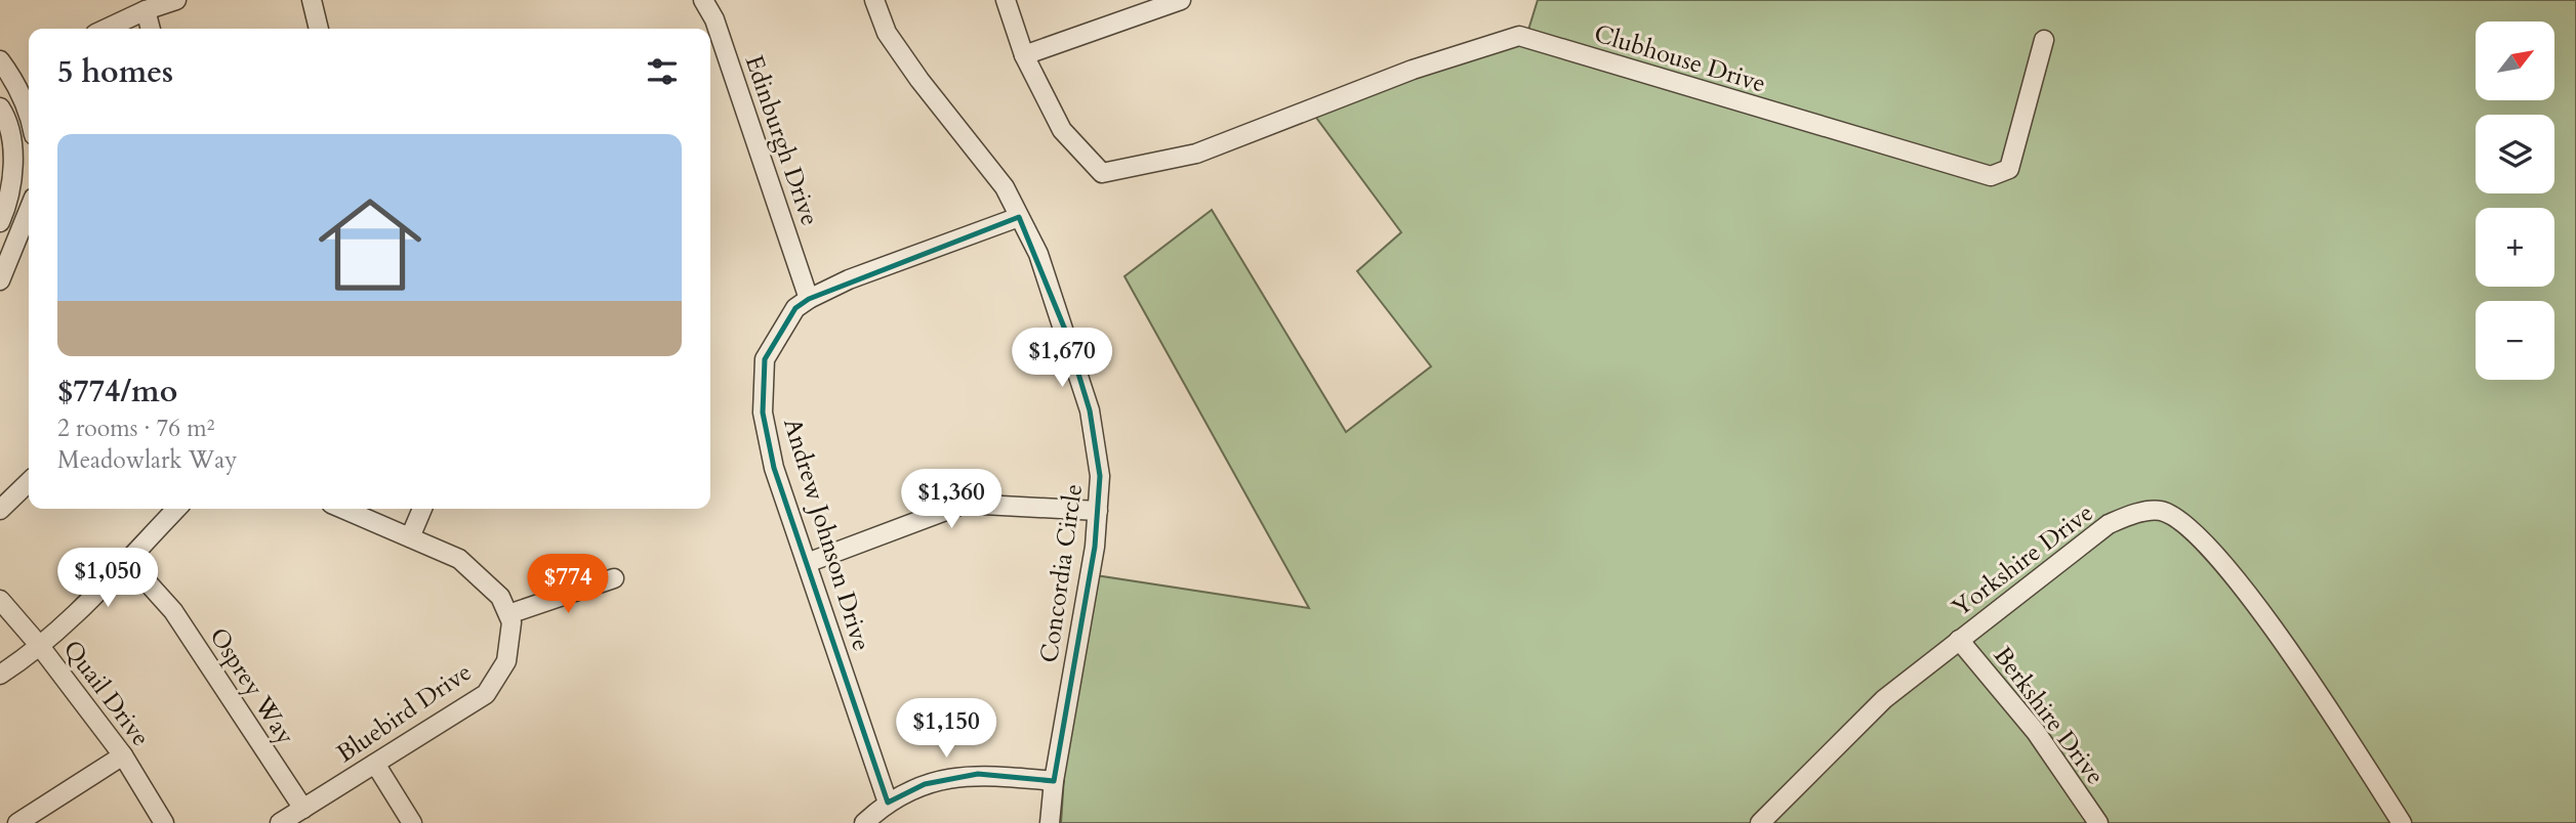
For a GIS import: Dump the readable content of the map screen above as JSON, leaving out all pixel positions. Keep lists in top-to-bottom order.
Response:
{
  "streets": {
    "street": [
      "Clubhouse Drive",
      "Edinburgh Drive",
      "Andrew Johnson Drive",
      "Yorkshire Drive",
      "Concordia Circle",
      "Osprey Way",
      "Quail Drive",
      "Bluebird Drive",
      "Berkshire Drive"
    ]
  },
  "crossings": [
    ["Edinburgh Drive", "Andrew Johnson Drive"],
    ["Andrew Johnson Drive", "Concordia Circle"],
    ["Yorkshire Drive", "Berkshire Drive"],
    ["Osprey Way", "Bluebird Drive"]
  ],
  "north": "top right",
  "page": {
    "map_buttons": ["+", "−"],
    "heading": "5 homes",
    "list": [
      {
        "name": "$774/mo",
        "note": "2 rooms · 76 m² · Meadowlark Way"
      }
    ],
    "price": [
      "$1,670",
      "$1,360",
      "$1,050",
      "$774",
      "$1,150"
    ]
  }
}
